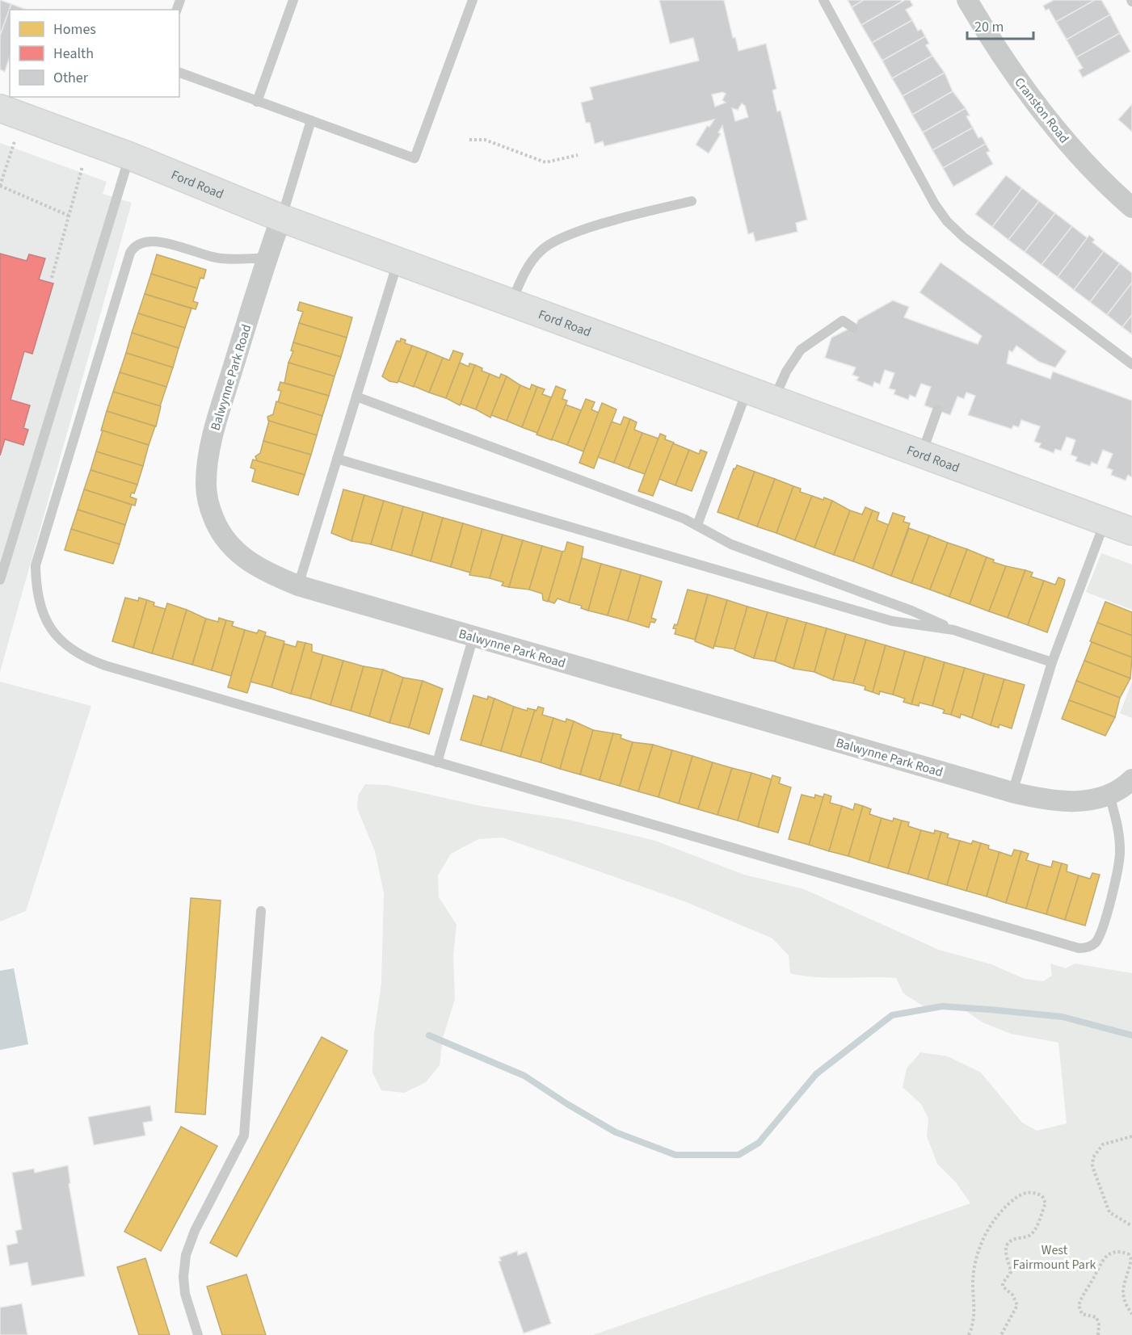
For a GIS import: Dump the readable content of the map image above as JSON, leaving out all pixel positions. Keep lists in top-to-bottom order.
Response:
{
  "streets": {
    "main road": ["Ford Road"],
    "street": ["Cranston Road", "Balwynne Park Road"]
  },
  "crossings": [
    ["Ford Road", "Balwynne Park Road"]
  ],
  "parks": ["West Fairmount Park"],
  "legend": ["Homes", "Health", "Other"],
  "scale_bar": "20 m"
}
